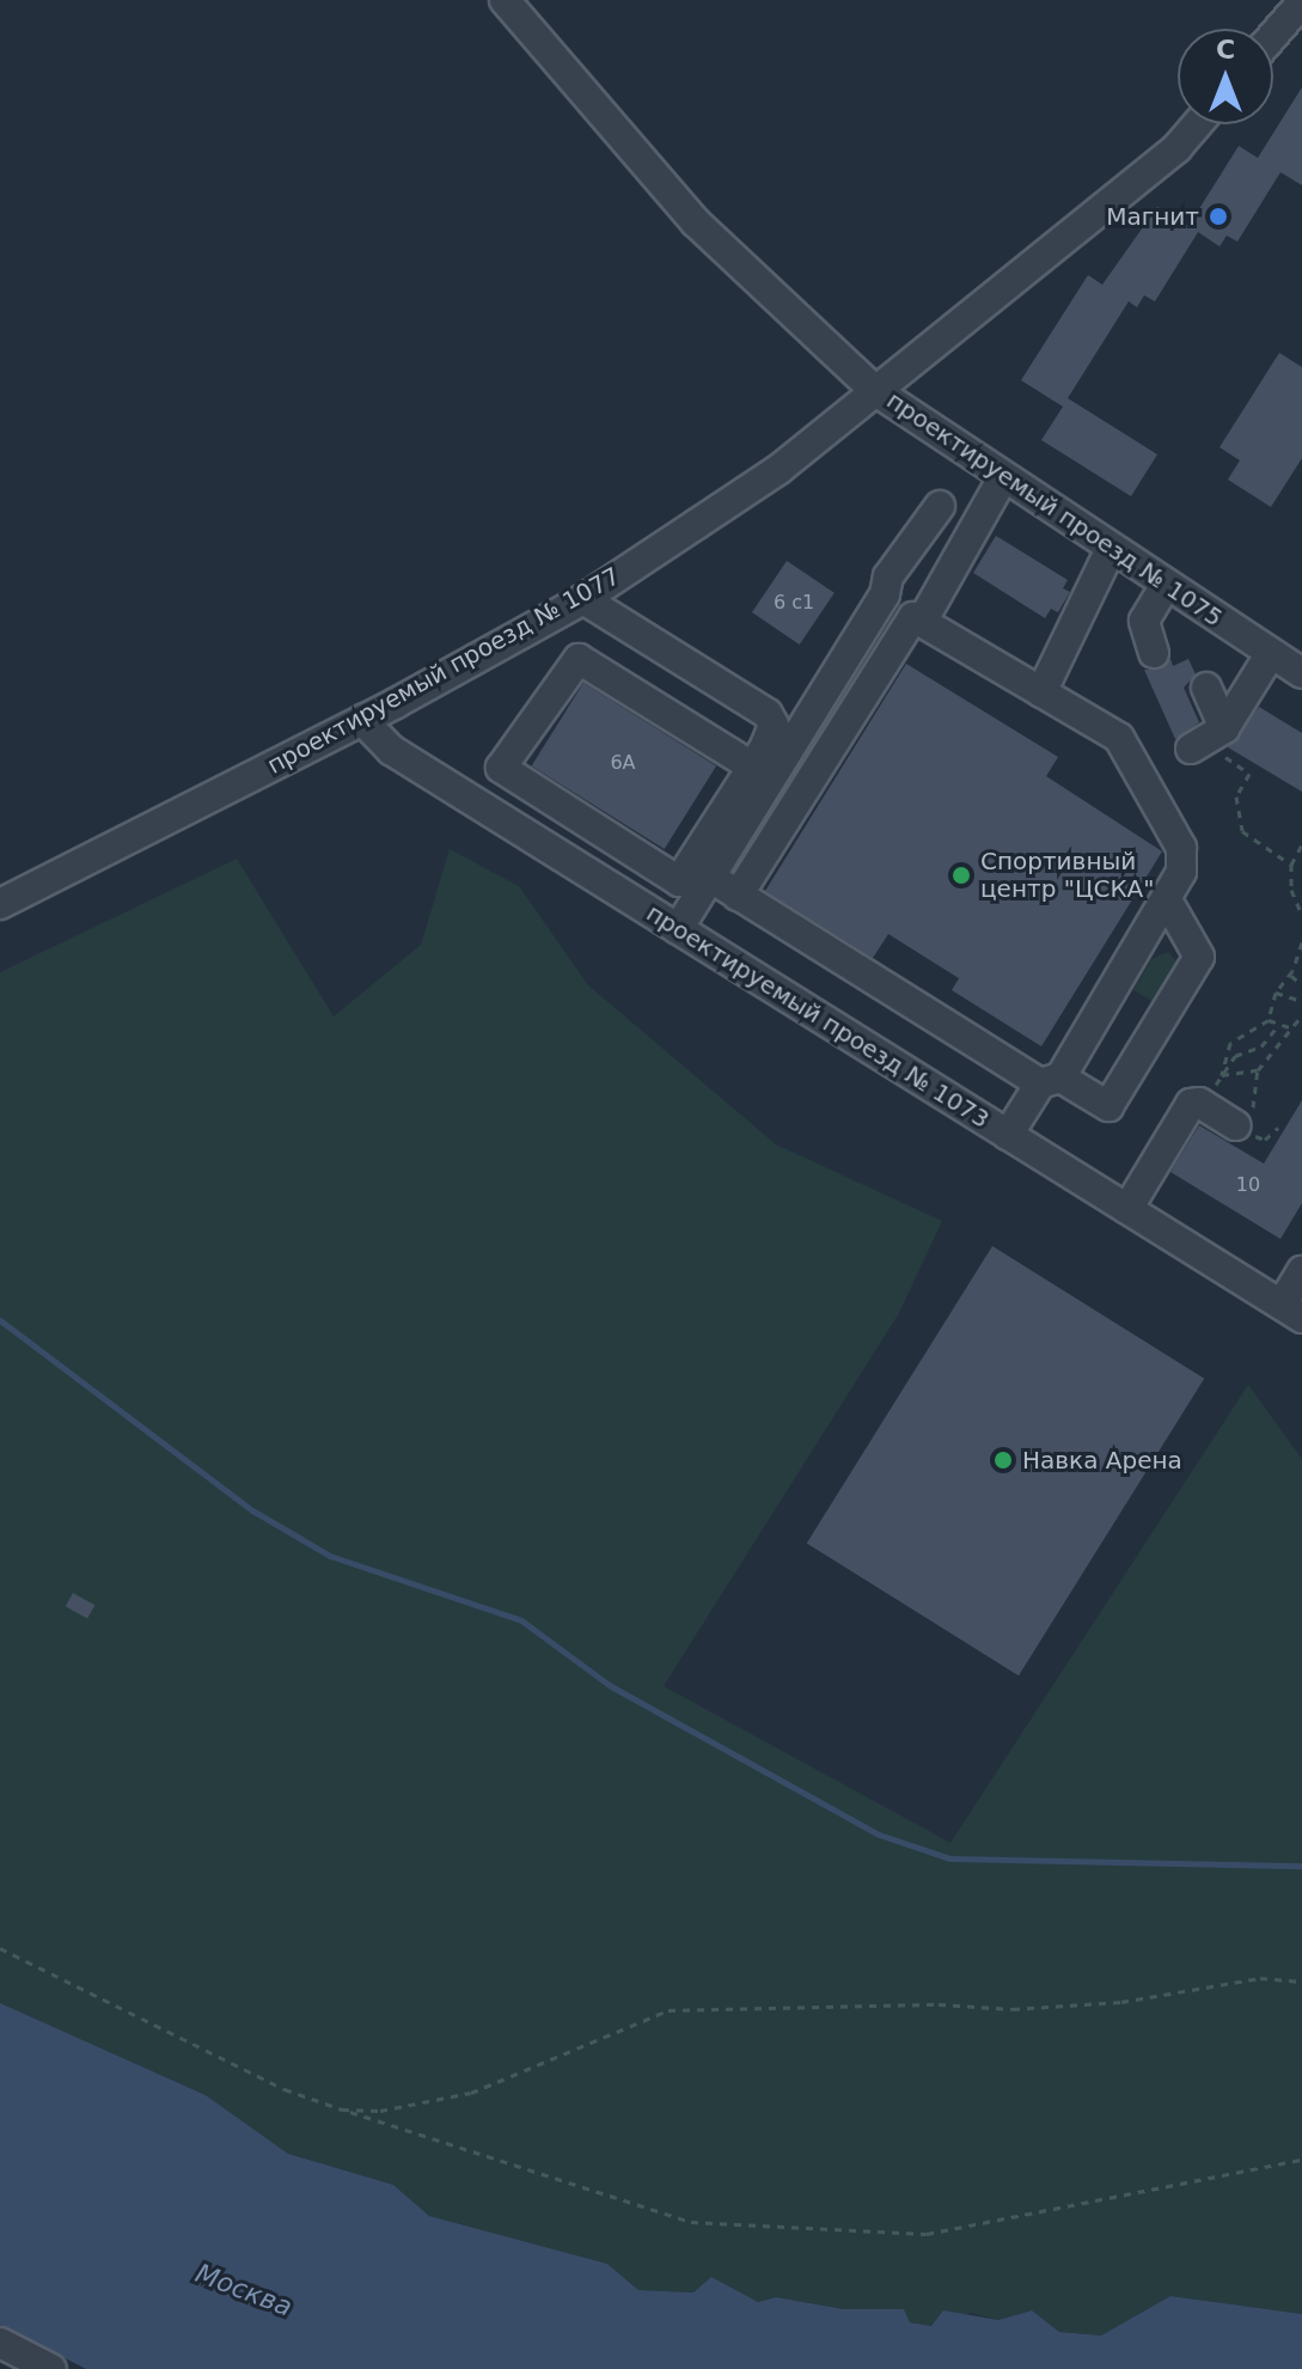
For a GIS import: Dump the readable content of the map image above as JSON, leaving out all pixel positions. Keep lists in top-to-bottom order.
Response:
{
  "streets": {
    "street": ["проектируемый проезд № 1075", "проектируемый проезд № 1077", "проектируемый проезд № 1073"]
  },
  "crossings": [
    ["проектируемый проезд № 1075", "проектируемый проезд № 1077"],
    ["проектируемый проезд № 1077", "проектируемый проезд № 1073"]
  ],
  "water": ["Москва"],
  "places": ["Магнит", "Спортивный центр \"ЦСКА\"", "Навка Арена"],
  "house_numbers": ["6 с1", "6А", "10"],
  "north": "top"
}
